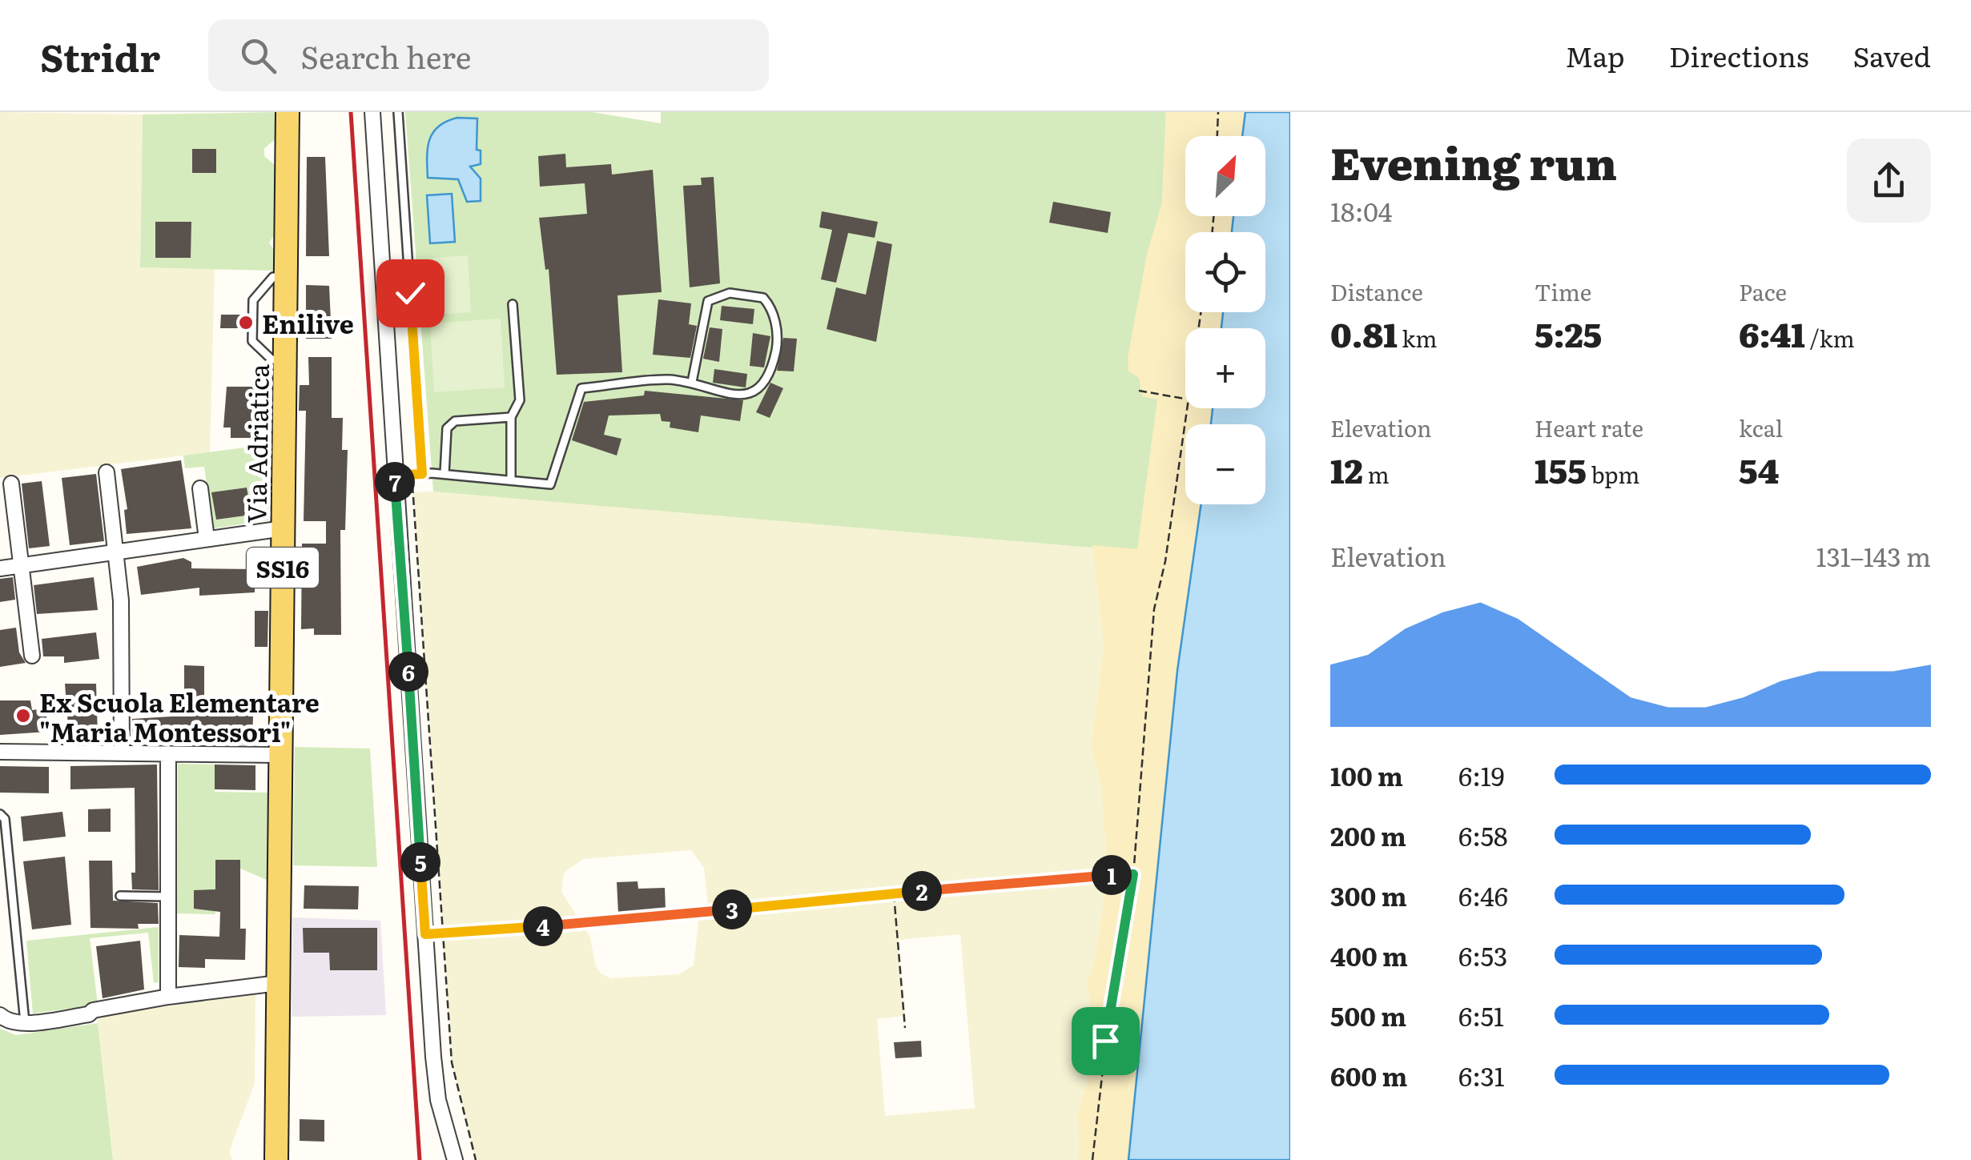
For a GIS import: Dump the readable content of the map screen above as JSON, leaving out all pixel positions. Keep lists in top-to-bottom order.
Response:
{
  "streets": {
    "main road": ["Via Adriatica", "SS16"]
  },
  "places": ["Enilive", "Ex Scuola Elementare \"Maria Montessori\""],
  "north": "top right",
  "page": {
    "header": "Stridr",
    "search": "Search here",
    "nav": ["Map", "Directions", "Saved"],
    "heading": ["Evening run", "18:04"],
    "map_buttons": ["+", "−"],
    "stats": [
      ["Distance", "0.81 km"],
      ["Time", "5:25"],
      ["Pace", "6:41 /km"],
      ["Elevation", "12 m"],
      ["Heart rate", "155 bpm"],
      ["kcal", "54"]
    ],
    "pins": [
      "7",
      "6",
      "5",
      "1",
      "2",
      "3",
      "4"
    ],
    "chart": ["Elevation", "131–143 m"],
    "list": [
      {
        "name": "100 m",
        "note": "6:19"
      },
      {
        "name": "200 m",
        "note": "6:58"
      },
      {
        "name": "300 m",
        "note": "6:46"
      },
      {
        "name": "400 m",
        "note": "6:53"
      },
      {
        "name": "500 m",
        "note": "6:51"
      },
      {
        "name": "600 m",
        "note": "6:31"
      }
    ]
  }
}
